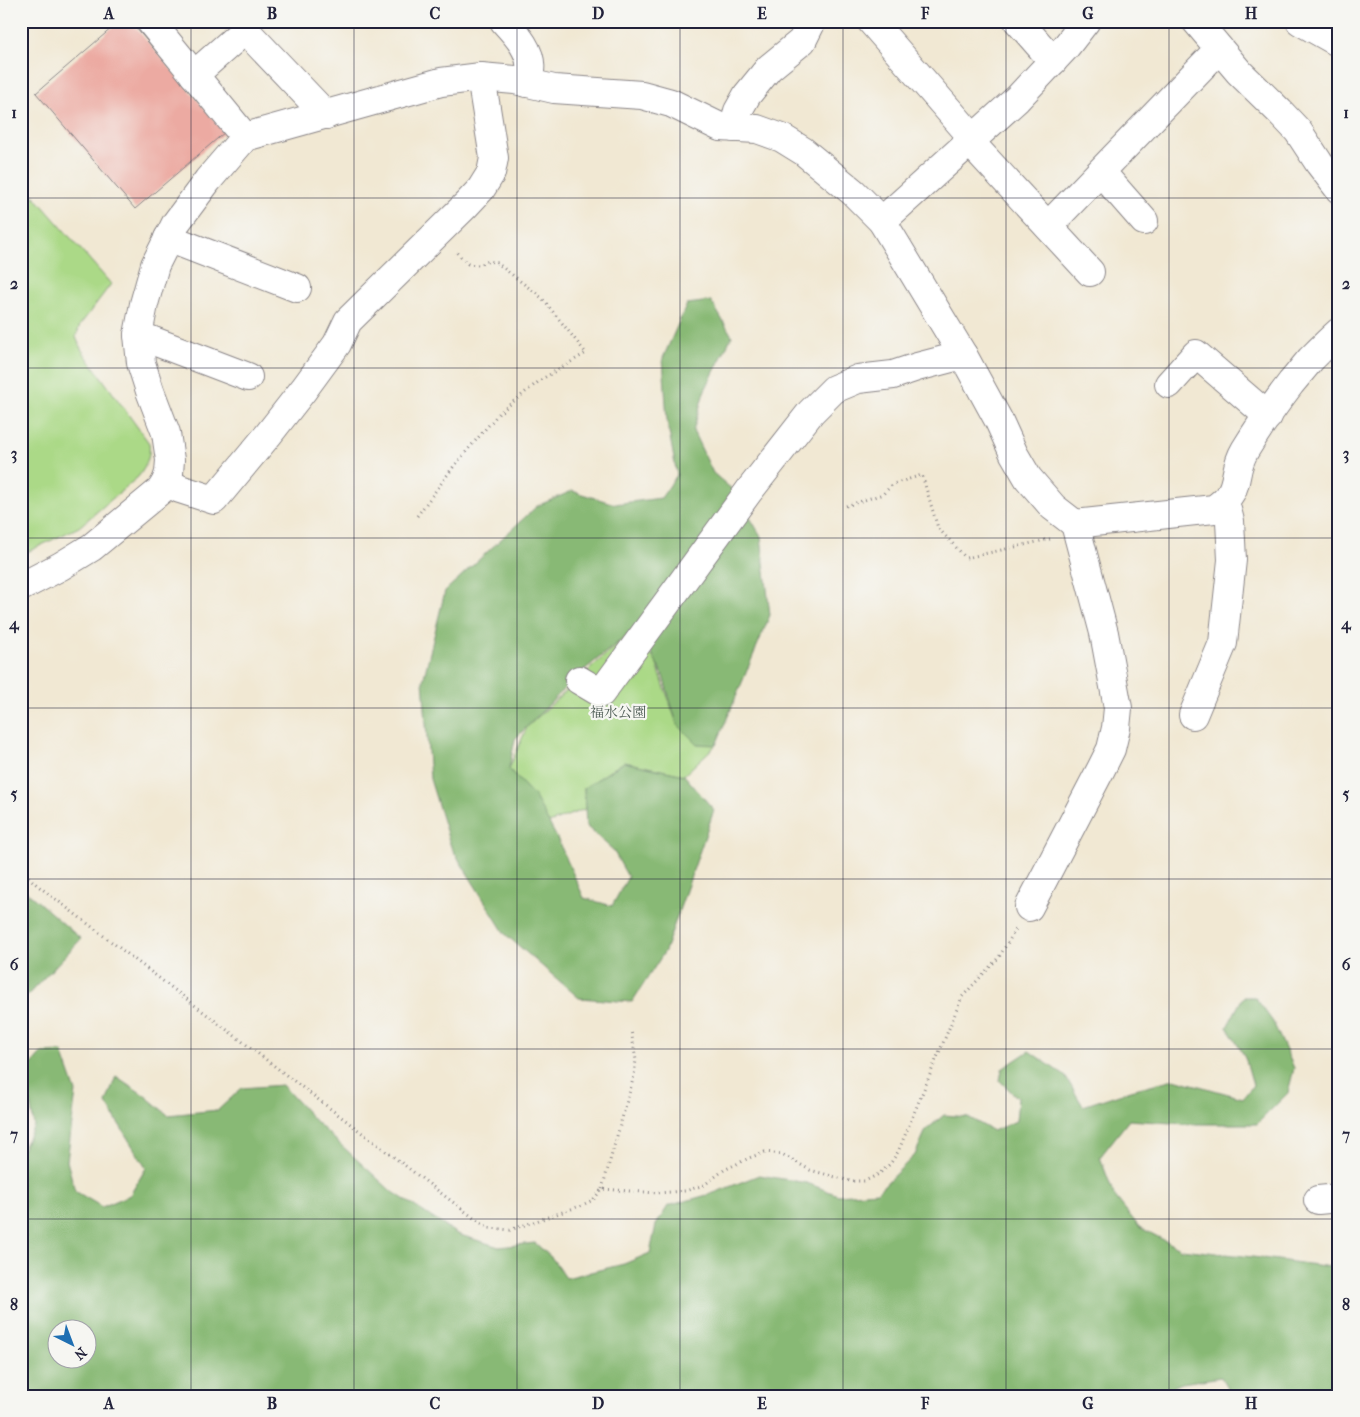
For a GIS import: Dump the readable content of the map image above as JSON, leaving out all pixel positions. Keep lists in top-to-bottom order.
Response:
{
  "parks": ["福水公園"],
  "north": "bottom right",
  "grid": {
    "columns": [
      "A",
      "B",
      "C",
      "D",
      "E",
      "F",
      "G",
      "H"
    ],
    "rows": [
      "1",
      "2",
      "3",
      "4",
      "5",
      "6",
      "7",
      "8"
    ]
  }
}
